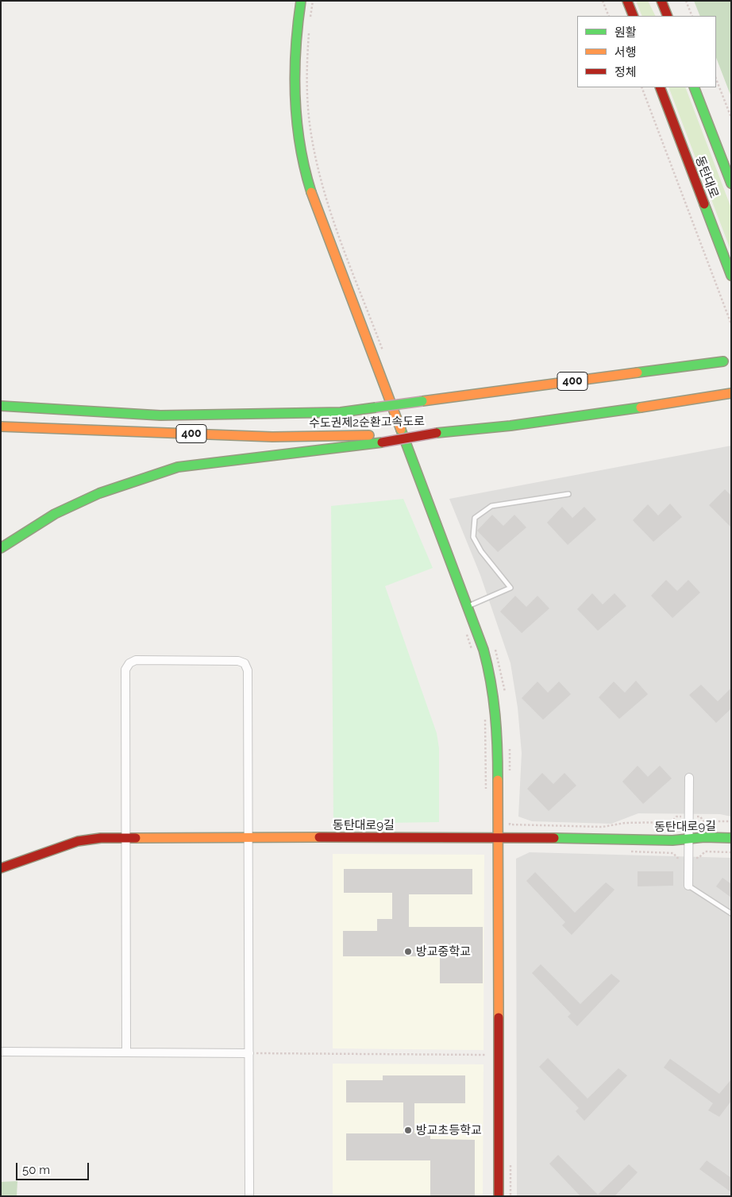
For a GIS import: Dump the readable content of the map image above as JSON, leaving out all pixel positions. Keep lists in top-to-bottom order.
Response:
{
  "streets": {
    "main road": [
      "동탄대로",
      "400",
      "수도권제2순환고속도로",
      "동탄대로9길"
    ]
  },
  "places": ["방교중학교", "방교초등학교"],
  "legend": ["원활", "서행", "정체"],
  "scale_bar": "50 m"
}
